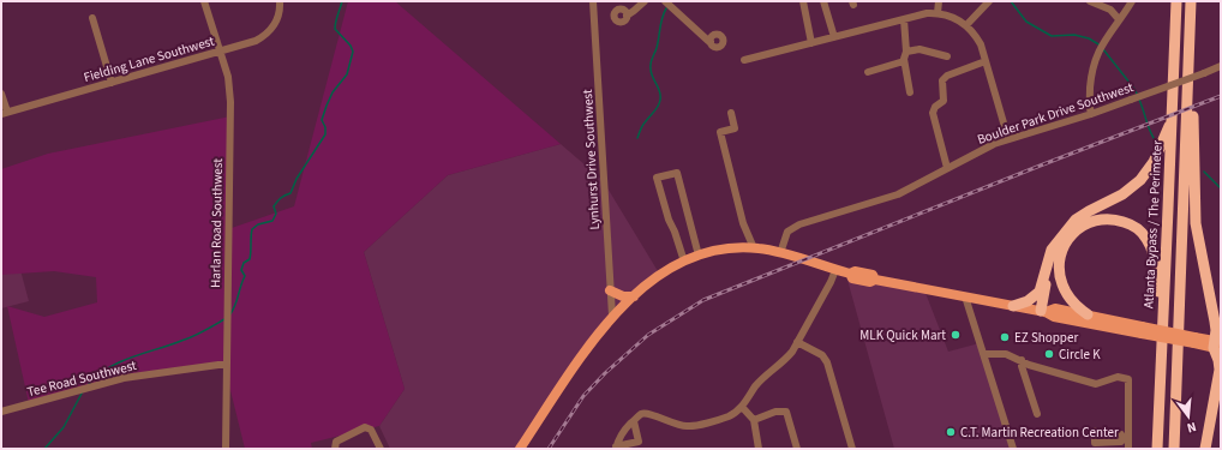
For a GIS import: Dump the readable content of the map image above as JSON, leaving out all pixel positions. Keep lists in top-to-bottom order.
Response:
{
  "streets": {
    "highway": ["Atlanta Bypass / The Perimeter"],
    "street": [
      "Fielding Lane Southwest",
      "Boulder Park Drive Southwest",
      "Lynhurst Drive Southwest",
      "Harlan Road Southwest",
      "Tee Road Southwest"
    ]
  },
  "crossings": [
    ["Fielding Lane Southwest", "Harlan Road Southwest"],
    ["Harlan Road Southwest", "Tee Road Southwest"]
  ],
  "places": [
    "MLK Quick Mart",
    "EZ Shopper",
    "Circle K",
    "C.T. Martin Recreation Center"
  ],
  "north": "bottom"
}
